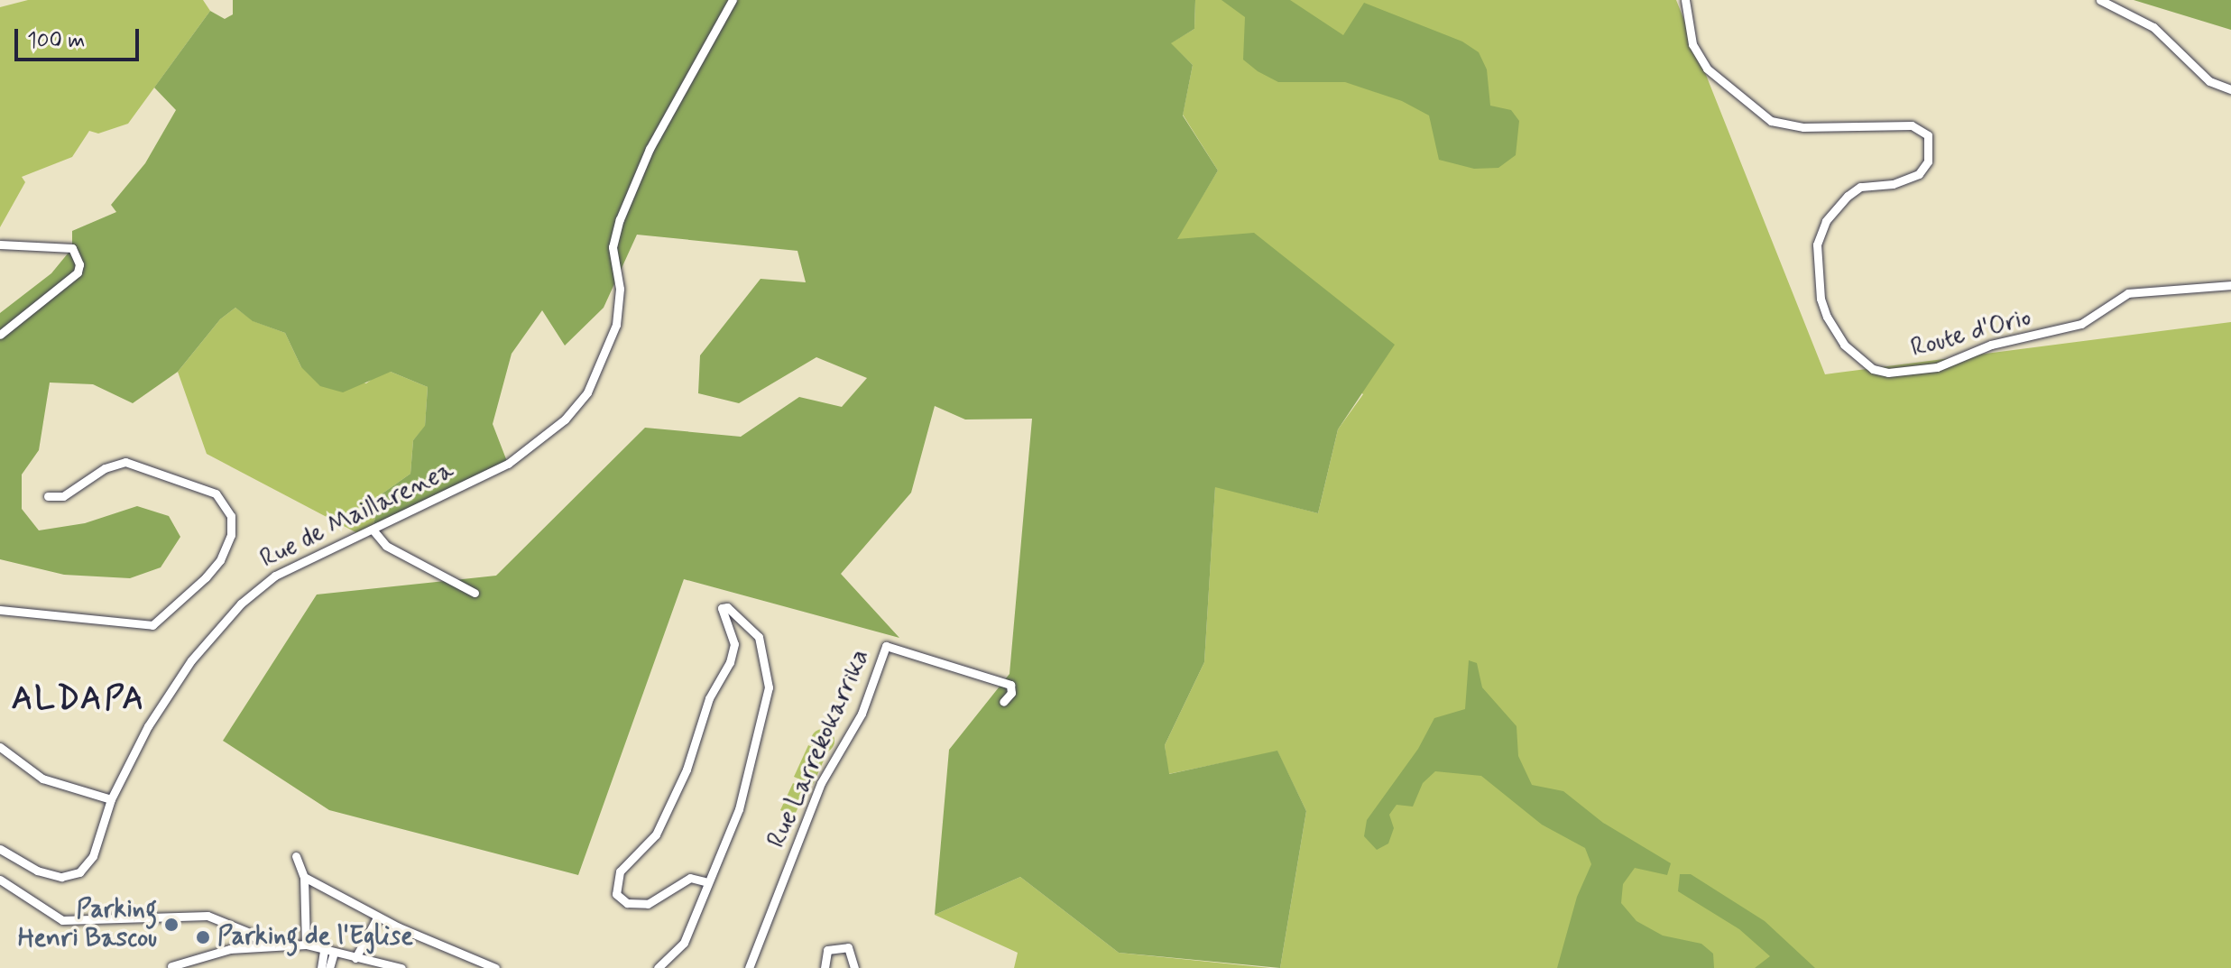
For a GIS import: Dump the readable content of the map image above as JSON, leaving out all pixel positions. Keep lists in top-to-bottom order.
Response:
{
  "streets": {
    "street": ["Route d'Orio", "Rue de Maillarenea", "Rue Larrekokarrika"]
  },
  "districts": ["ALDAPA"],
  "places": ["Parking Henri Bascou", "Parking de l'Eglise"],
  "scale_bar": "100 m"
}
